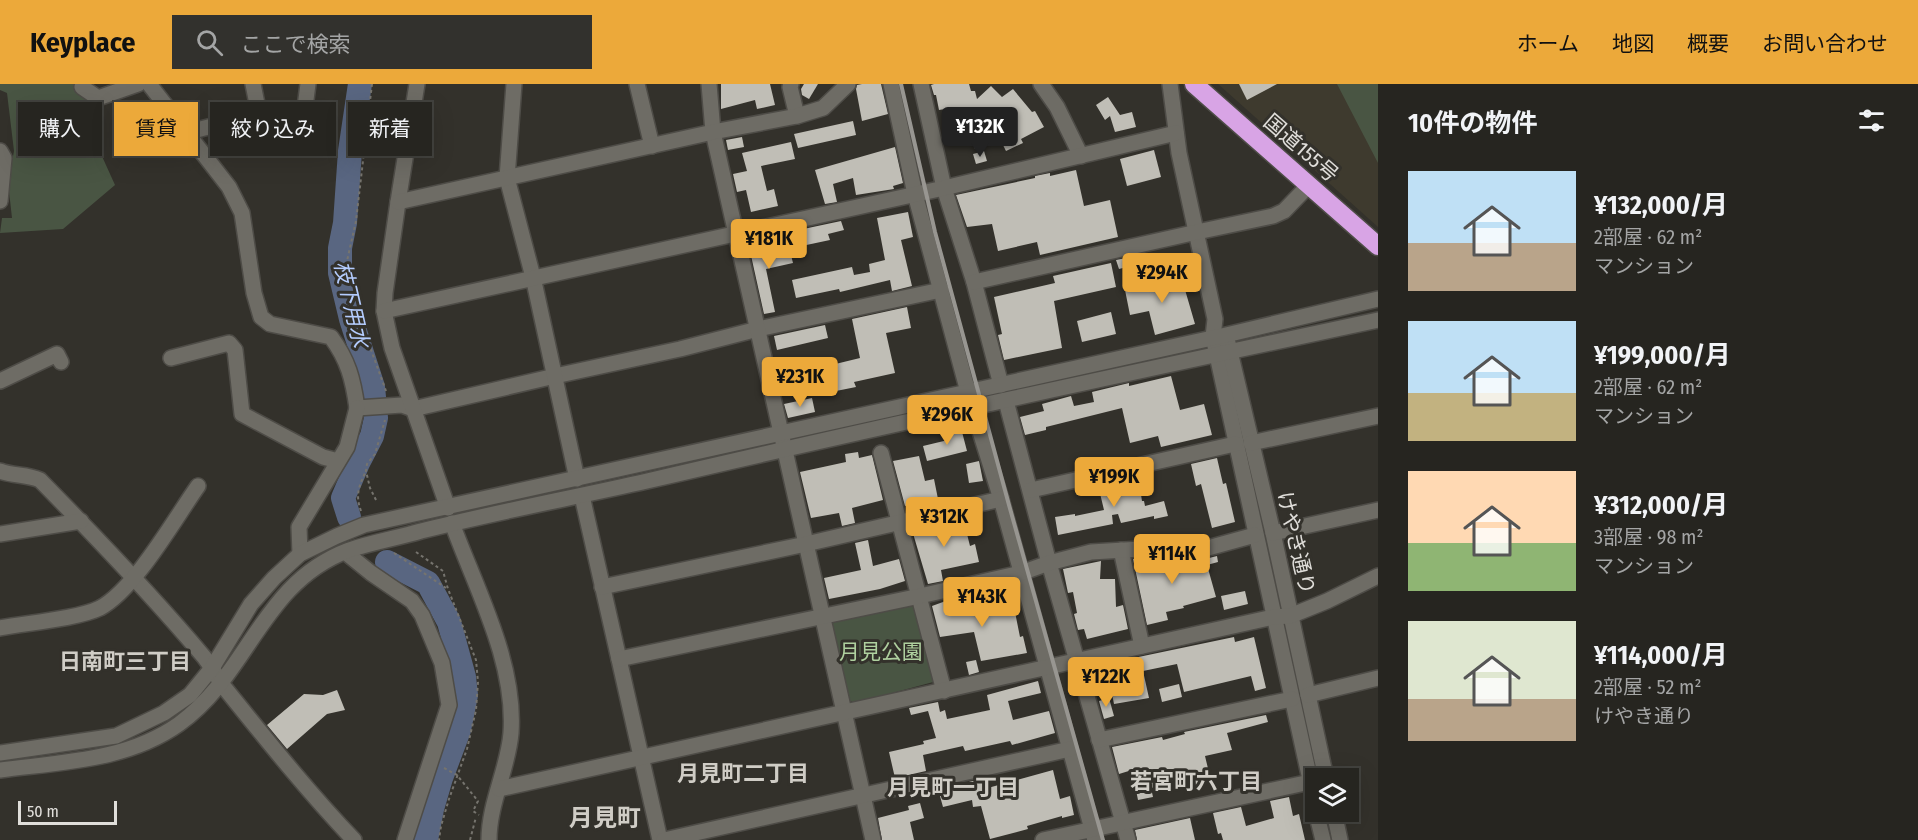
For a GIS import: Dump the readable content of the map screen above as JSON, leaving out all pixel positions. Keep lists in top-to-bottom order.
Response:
{
  "streets": {
    "highway": ["国道155号"],
    "street": ["けやき通り"]
  },
  "districts": [
    "日南町三丁目",
    "月見町二丁目",
    "若宮町六丁目",
    "月見町一丁目",
    "月見町"
  ],
  "water": ["枝下用水"],
  "parks": ["月見公園"],
  "scale_bar": "50 m",
  "page": {
    "header": "Keyplace",
    "search": "ここで検索",
    "nav": [
      "ホーム",
      "地図",
      "概要",
      "お問い合わせ"
    ],
    "heading": "10件の物件",
    "chip": [
      "購入",
      "賃貸",
      "絞り込み",
      "新着"
    ],
    "price": [
      "¥132K",
      "¥181K",
      "¥294K",
      "¥231K",
      "¥296K",
      "¥199K",
      "¥312K",
      "¥114K",
      "¥143K",
      "¥122K"
    ],
    "list": [
      {
        "name": "¥132,000/月",
        "note": "2部屋 · 62 m² · マンション"
      },
      {
        "name": "¥199,000/月",
        "note": "2部屋 · 62 m² · マンション"
      },
      {
        "name": "¥312,000/月",
        "note": "3部屋 · 98 m² · マンション"
      },
      {
        "name": "¥114,000/月",
        "note": "2部屋 · 52 m² · けやき通り"
      }
    ],
    "scale": "50 m"
  }
}
